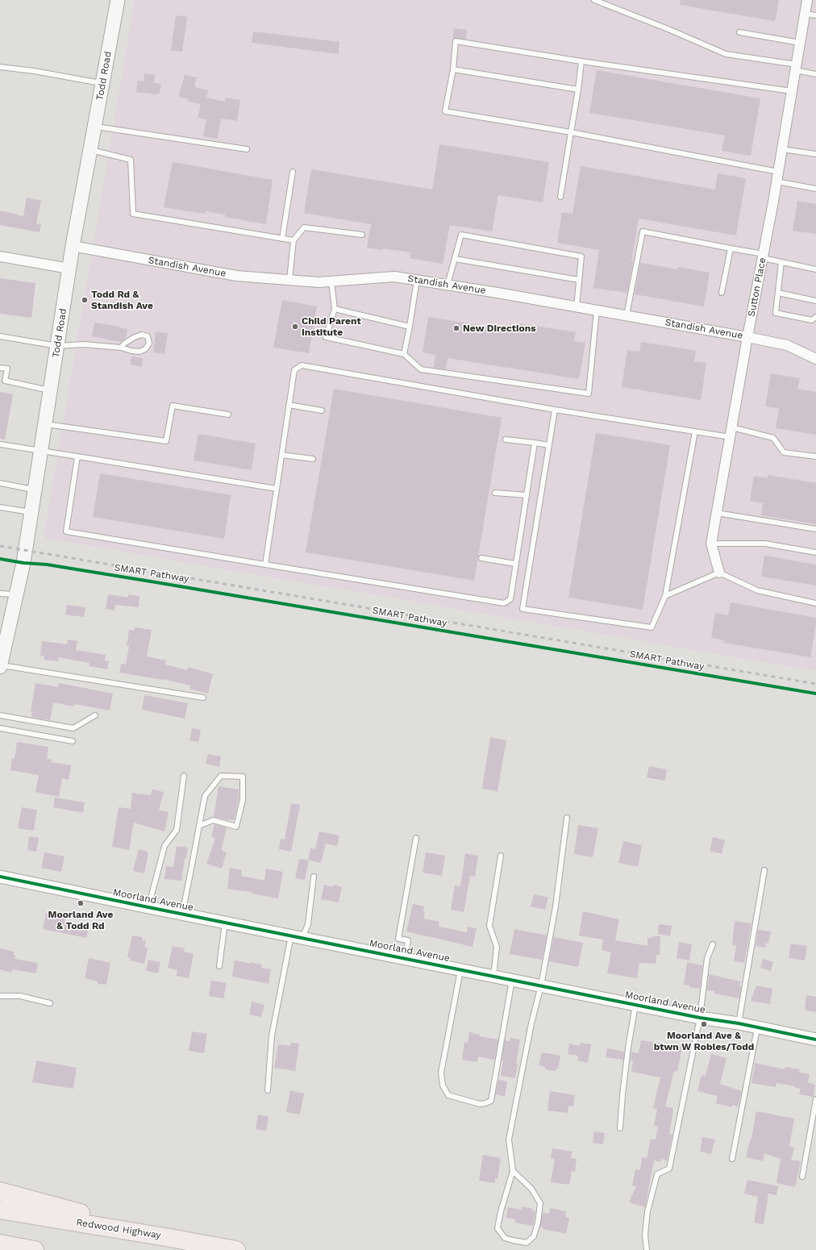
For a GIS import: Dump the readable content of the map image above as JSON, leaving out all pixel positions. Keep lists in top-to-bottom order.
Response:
{
  "streets": {
    "highway": ["Redwood Highway"],
    "main road": ["Todd Road"],
    "street": ["Standish Avenue", "Sutton Place", "Moorland Avenue"],
    "cycle path": ["SMART Pathway"]
  },
  "crossings": [
    ["Todd Road", "Standish Avenue"],
    ["Standish Avenue", "Sutton Place"]
  ],
  "places": [
    "Todd Rd & Standish Ave",
    "Child Parent Institute",
    "New Directions",
    "Moorland Ave & Todd Rd",
    "Moorland Ave & btwn W Robles/Todd"
  ]
}
